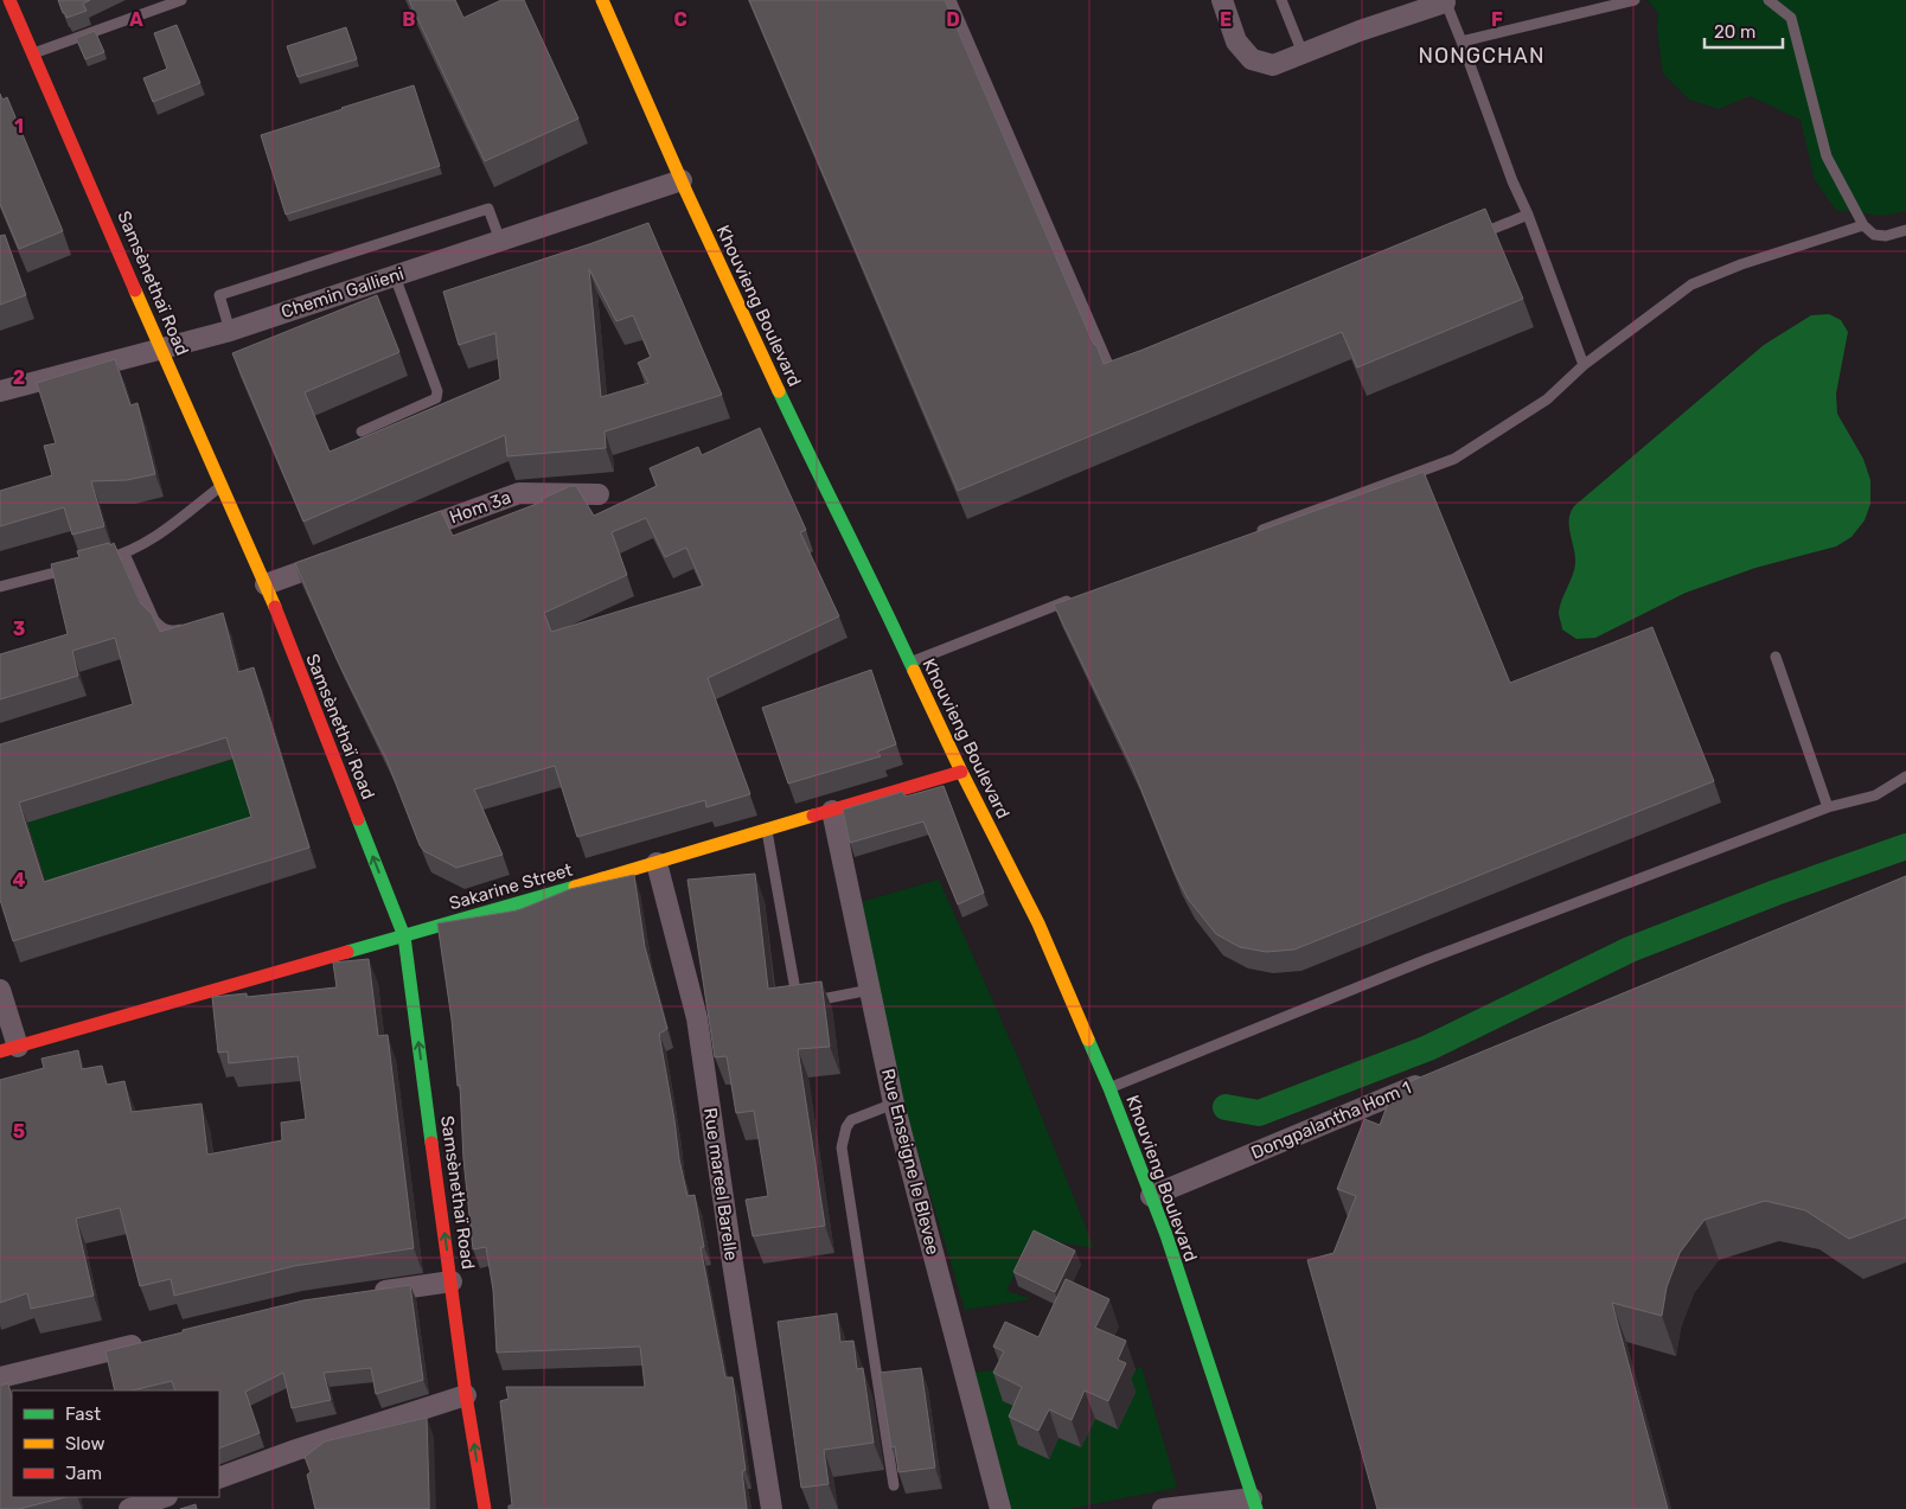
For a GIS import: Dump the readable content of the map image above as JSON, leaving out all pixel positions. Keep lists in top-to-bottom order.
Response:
{
  "streets": {
    "street": [
      "Samsènethaï Road",
      "Chemin Gallieni",
      "Khouvieng Boulevard",
      "Hom 3a",
      "Sakarine Street",
      "Dongpalantha Hom 1",
      "Rue Enseigne le Blevee",
      "Rue mareel Barelle"
    ]
  },
  "crossings": [
    ["Samsènethaï Road", "Chemin Gallieni"],
    ["Samsènethaï Road", "Sakarine Street"],
    ["Chemin Gallieni", "Khouvieng Boulevard"],
    ["Khouvieng Boulevard", "Sakarine Street"],
    ["Khouvieng Boulevard", "Dongpalantha Hom 1"],
    ["Sakarine Street", "Rue Enseigne le Blevee"],
    ["Sakarine Street", "Rue mareel Barelle"]
  ],
  "one_way": ["Samsènethaï Road"],
  "districts": ["NONGCHAN"],
  "legend": ["Fast", "Slow", "Jam"],
  "scale_bar": "20 m",
  "grid": {
    "columns": [
      "A",
      "B",
      "C",
      "D",
      "E",
      "F"
    ],
    "rows": [
      "1",
      "2",
      "3",
      "4",
      "5"
    ]
  }
}
